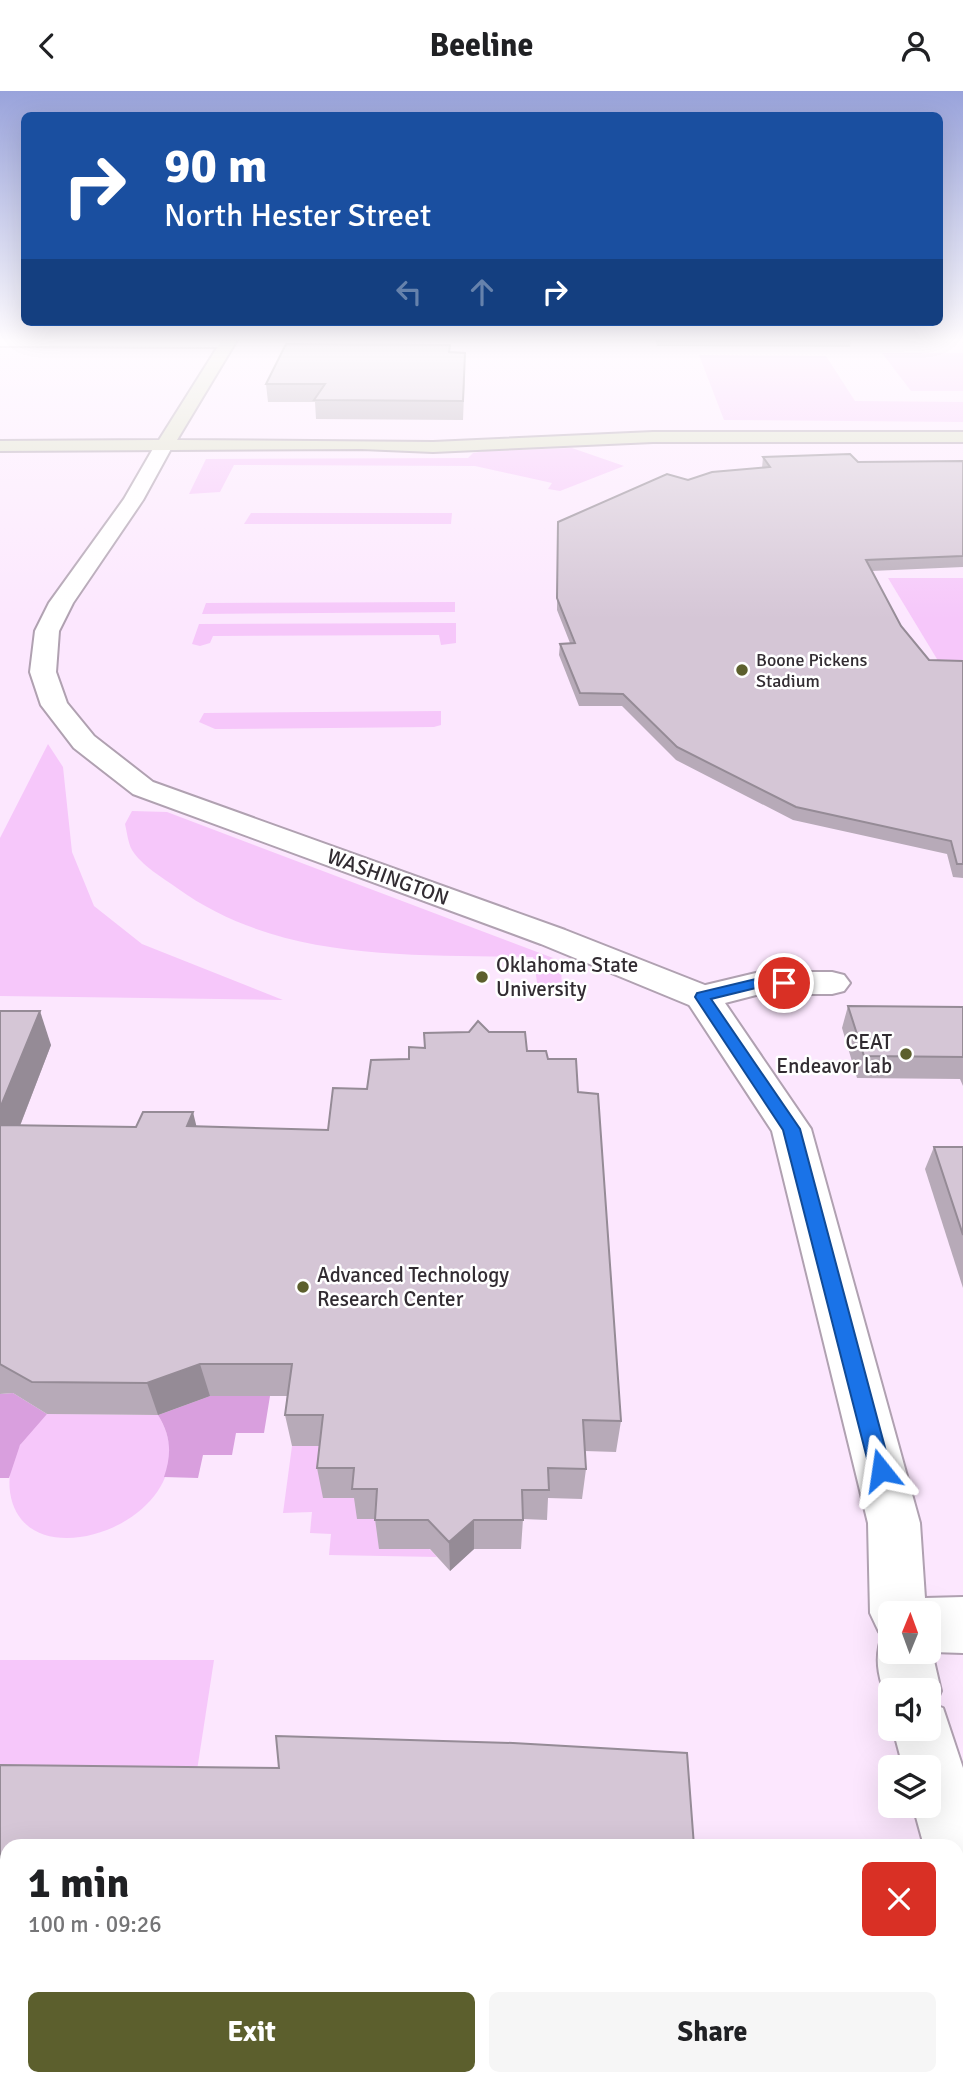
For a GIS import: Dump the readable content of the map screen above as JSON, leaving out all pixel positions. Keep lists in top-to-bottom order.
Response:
{
  "streets": {
    "street": ["WASHINGTON"]
  },
  "places": [
    "Boone Pickens Stadium",
    "Oklahoma State University",
    "CEAT Endeavor lab",
    "Advanced Technology Research Center"
  ],
  "north": "top",
  "page": {
    "header": "Beeline",
    "turn": ["90 m", "North Hester Street"],
    "heading": ["1 min", "100 m · 09:26"],
    "buttons": ["Exit", "Share"]
  }
}
